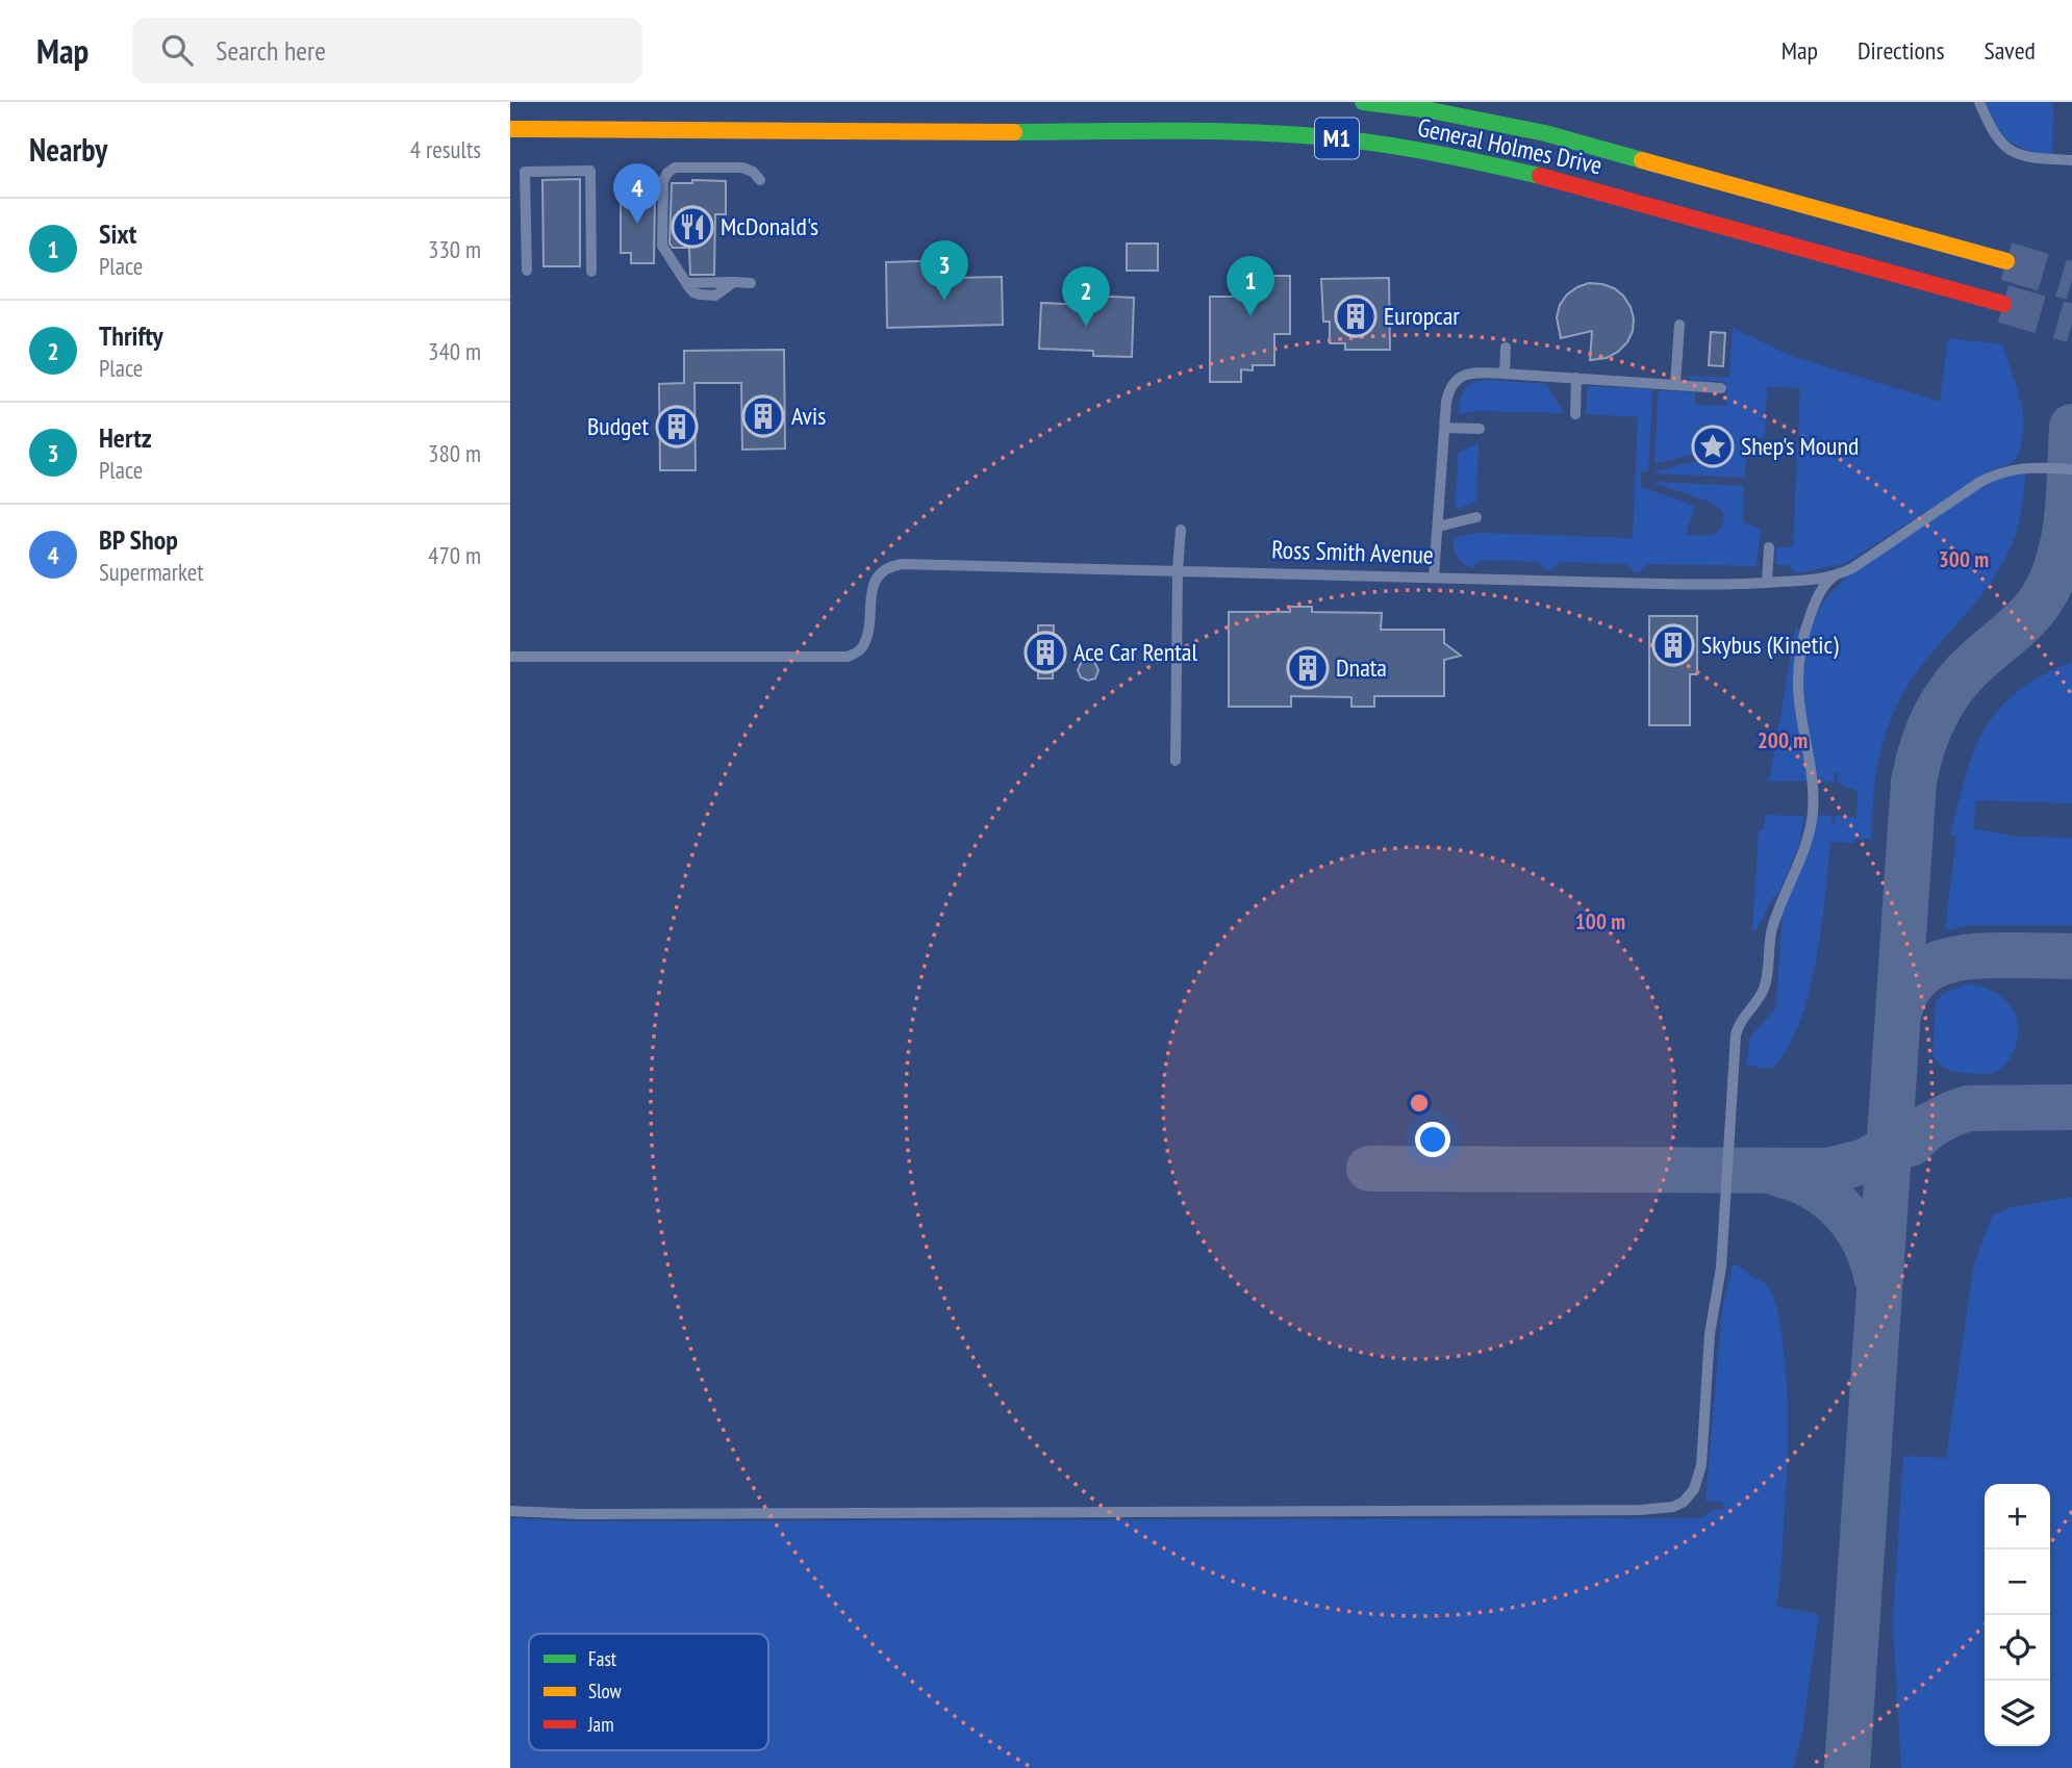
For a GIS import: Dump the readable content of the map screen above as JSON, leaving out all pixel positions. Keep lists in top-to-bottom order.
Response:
{
  "streets": {
    "highway": ["M1", "General Holmes Drive"],
    "lane": ["Ross Smith Avenue"]
  },
  "places": {
    "restaurant": ["McDonald's"],
    "building": [
      "Europcar",
      "Avis",
      "Budget",
      "Skybus (Kinetic)",
      "Ace Car Rental",
      "Dnata"
    ],
    "place": ["Shep's Mound"]
  },
  "legend": ["Fast", "Slow", "Jam"],
  "page": {
    "header": "Map",
    "search": "Search here",
    "nav": ["Map", "Directions", "Saved"],
    "heading": ["Nearby", "4 results"],
    "pins": [
      "4",
      "3",
      "1",
      "2"
    ],
    "list": [
      {
        "mark": "1",
        "name": "Sixt",
        "note": "Place",
        "value": "330 m"
      },
      {
        "mark": "2",
        "name": "Thrifty",
        "note": "Place",
        "value": "340 m"
      },
      {
        "mark": "3",
        "name": "Hertz",
        "note": "Place",
        "value": "380 m"
      },
      {
        "mark": "4",
        "name": "BP Shop",
        "note": "Supermarket",
        "value": "470 m"
      }
    ],
    "map_buttons": ["+", "−"]
  },
  "rings": ["300 m", "200 m", "100 m"]
}
